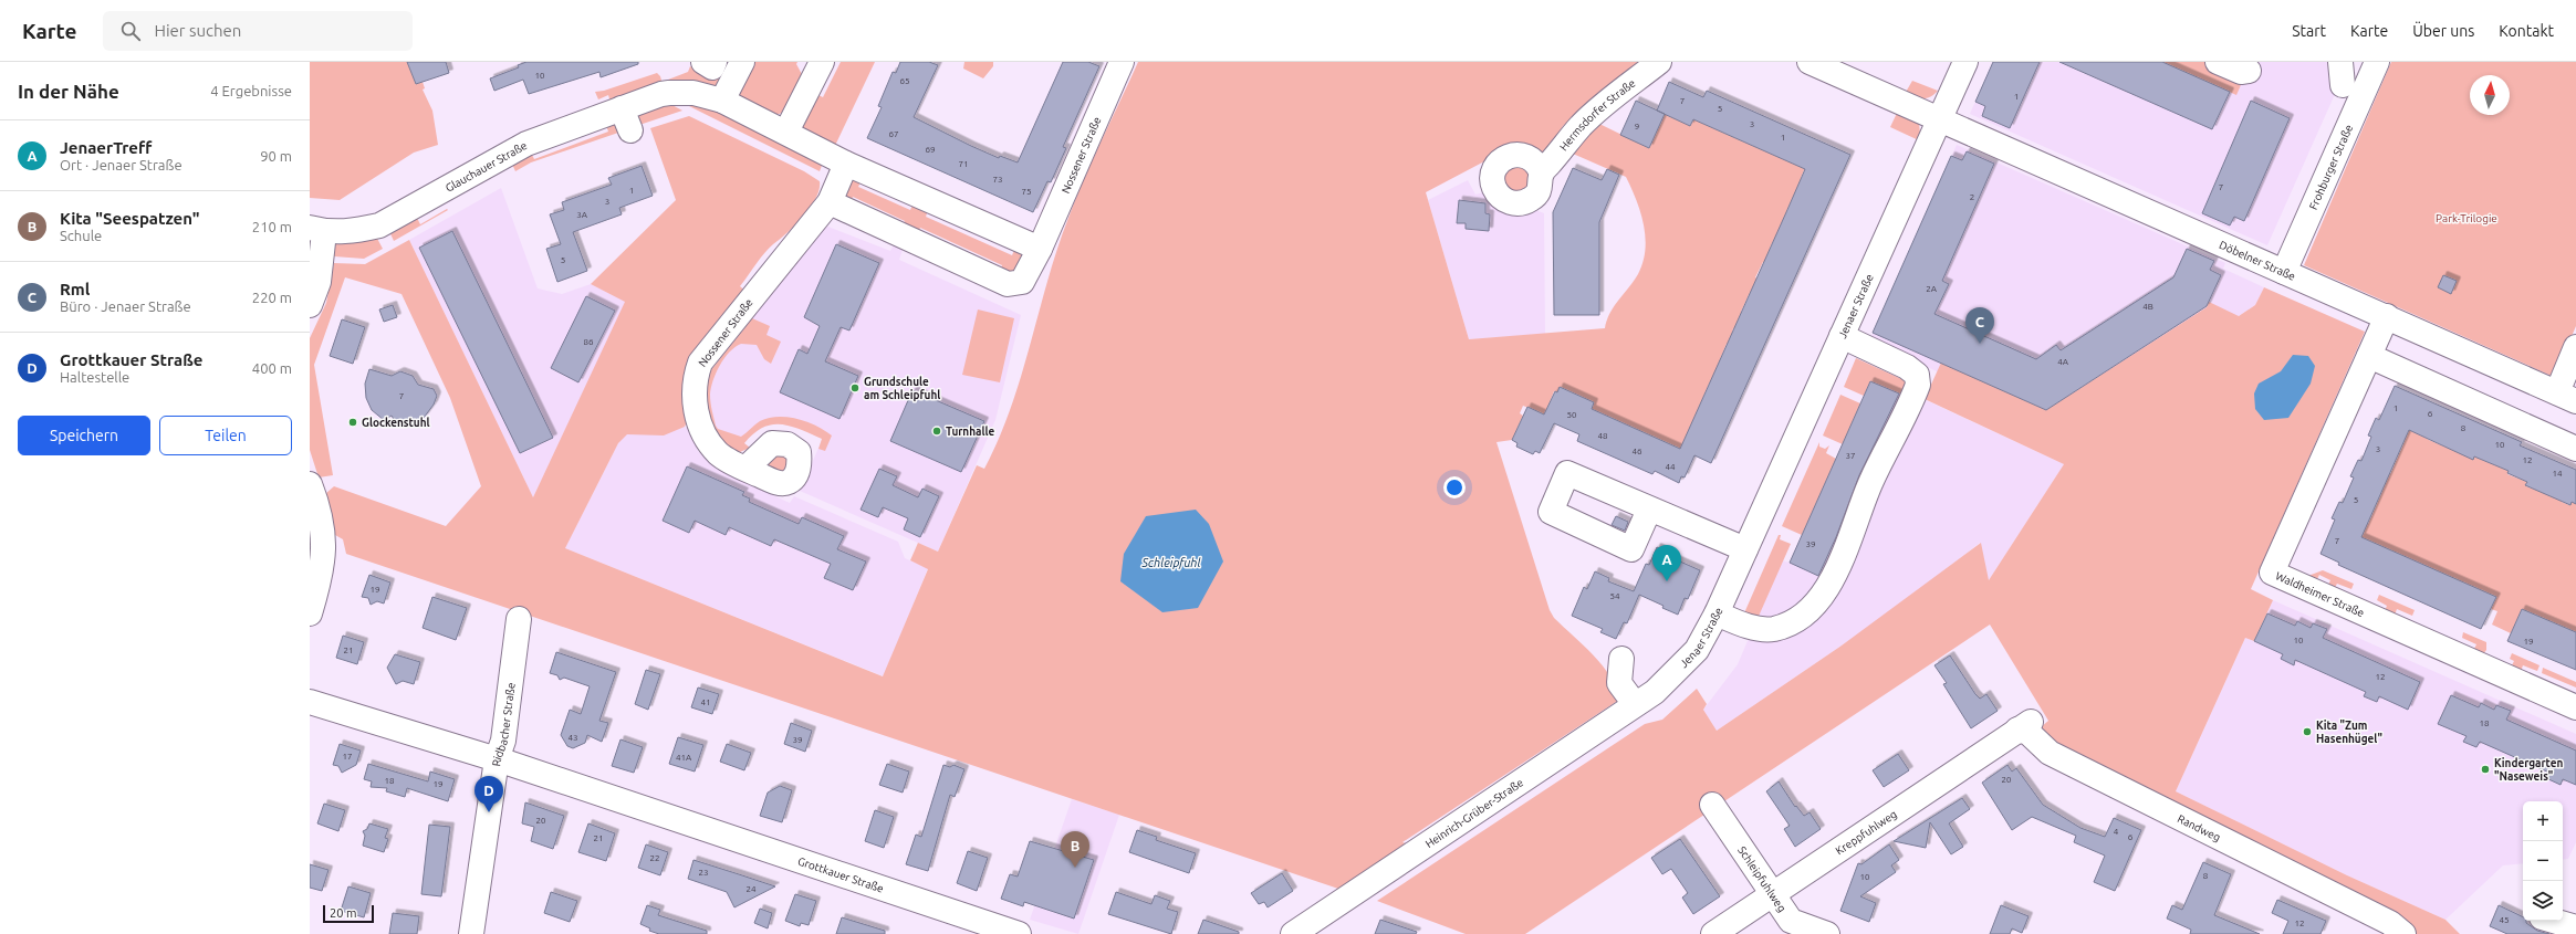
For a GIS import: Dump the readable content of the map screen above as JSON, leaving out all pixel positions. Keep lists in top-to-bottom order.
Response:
{
  "streets": {
    "street": [
      "Hermsdorfer Straße",
      "Nossener Straße",
      "Glauchauer Straße",
      "Frohburger Straße",
      "Döbelner Straße",
      "Jenaer Straße",
      "Waldheimer Straße",
      "Ridbacher Straße",
      "Heinrich-Grüber-Straße",
      "Randweg",
      "Kreppfuhlweg",
      "Grottkauer Straße",
      "Schleipfuhlweg"
    ]
  },
  "crossings": [
    ["Frohburger Straße", "Döbelner Straße"],
    ["Döbelner Straße", "Jenaer Straße"],
    ["Döbelner Straße", "Waldheimer Straße"],
    ["Jenaer Straße", "Heinrich-Grüber-Straße"],
    ["Ridbacher Straße", "Grottkauer Straße"],
    ["Randweg", "Kreppfuhlweg"],
    ["Kreppfuhlweg", "Schleipfuhlweg"]
  ],
  "water": ["Schleipfuhl"],
  "parks": ["Park-Trilogie"],
  "places": [
    "Grundschule am Schleipfuhl",
    "Glockenstuhl",
    "Turnhalle",
    "Kita \"Zum Hasenhügel\"",
    "Kindergarten \"Naseweis\""
  ],
  "house_numbers": [
    "10",
    "65",
    "1",
    "7",
    "5",
    "3",
    "9",
    "67",
    "1",
    "69",
    "71",
    "73",
    "7",
    "1",
    "75",
    "2",
    "3",
    "3A",
    "5",
    "2A",
    "4B",
    "86",
    "4A",
    "7",
    "1",
    "6",
    "50",
    "8",
    "48",
    "10",
    "3",
    "46",
    "37",
    "12",
    "44",
    "14",
    "5",
    "7",
    "39",
    "19",
    "54",
    "10",
    "19",
    "21",
    "12",
    "41",
    "18",
    "43",
    "39",
    "17",
    "41A",
    "20",
    "18",
    "19",
    "20",
    "4",
    "6",
    "21",
    "22",
    "23",
    "8",
    "10",
    "24",
    "45",
    "12"
  ],
  "scale_bar": "20 m",
  "north": "top",
  "page": {
    "header": "Karte",
    "search": "Hier suchen",
    "nav": [
      "Start",
      "Karte",
      "Über uns",
      "Kontakt"
    ],
    "heading": ["In der Nähe", "4 Ergebnisse"],
    "list": [
      {
        "mark": "A",
        "name": "JenaerTreff",
        "note": "Ort · Jenaer Straße",
        "value": "90 m"
      },
      {
        "mark": "B",
        "name": "Kita \"Seespatzen\"",
        "note": "Schule",
        "value": "210 m"
      },
      {
        "mark": "C",
        "name": "Rml",
        "note": "Büro · Jenaer Straße",
        "value": "220 m"
      },
      {
        "mark": "D",
        "name": "Grottkauer Straße",
        "note": "Haltestelle",
        "value": "400 m"
      }
    ],
    "pins": [
      "C",
      "A",
      "D",
      "B"
    ],
    "buttons": ["Speichern", "Teilen"],
    "map_buttons": ["+", "−"],
    "scale": "20 m"
  }
}
